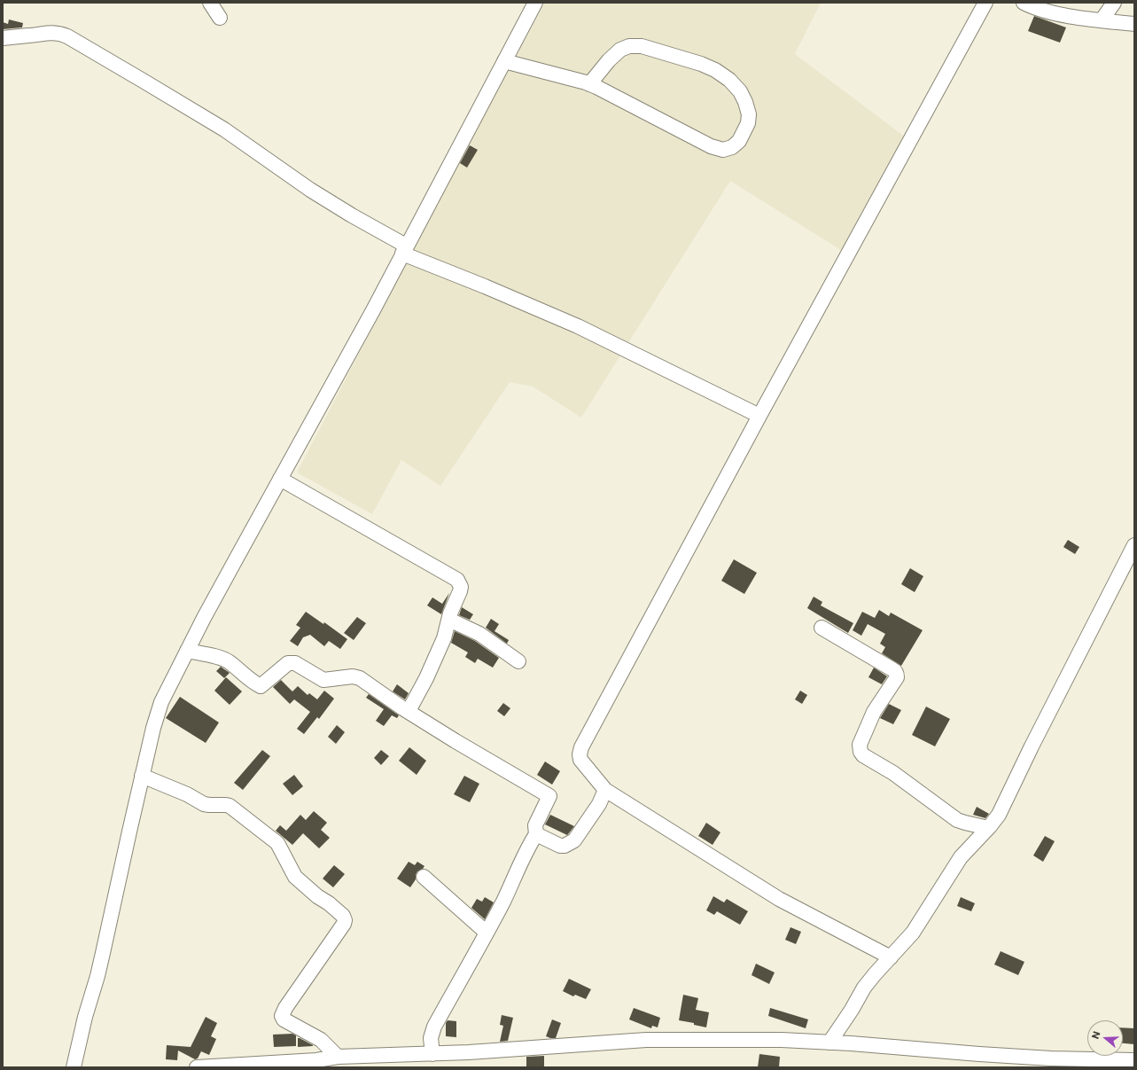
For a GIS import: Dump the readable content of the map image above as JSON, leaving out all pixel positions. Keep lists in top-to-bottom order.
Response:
{
  "north": "left"
}
